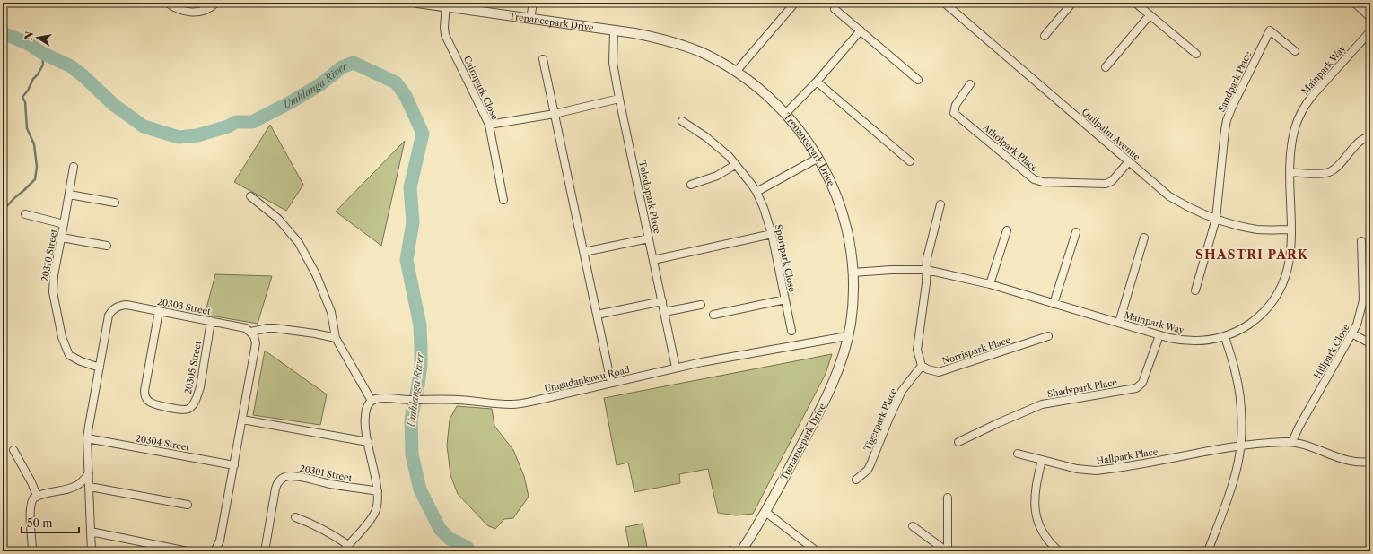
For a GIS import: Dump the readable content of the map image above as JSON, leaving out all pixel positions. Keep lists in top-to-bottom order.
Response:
{
  "streets": {
    "street": [
      "Trenancepark Drive",
      "Mainpark Way",
      "Sandpark Place",
      "Cairnpark Close",
      "Quilpalm Avenue",
      "Atholpark Place",
      "Toledopark Place",
      "20310 Street",
      "Sportpark Close",
      "20303 Street",
      "Norrispark Place",
      "Hillpark Close",
      "20305 Street",
      "Umgadankawu Road",
      "Shadypark Place",
      "Tigerpark Place",
      "20304 Street",
      "Hallpark Place",
      "20301 Street"
    ]
  },
  "crossings": [
    ["Trenancepark Drive", "Mainpark Way"],
    ["Trenancepark Drive", "Cairnpark Close"],
    ["Trenancepark Drive", "Toledopark Place"],
    ["Trenancepark Drive", "Umgadankawu Road"],
    ["Mainpark Way", "Quilpalm Avenue"],
    ["Mainpark Way", "Shadypark Place"],
    ["Sandpark Place", "Quilpalm Avenue"],
    ["Quilpalm Avenue", "Atholpark Place"],
    ["Toledopark Place", "Umgadankawu Road"],
    ["20310 Street", "20303 Street"],
    ["20303 Street", "20305 Street"],
    ["20303 Street", "20304 Street"],
    ["Norrispark Place", "Tigerpark Place"],
    ["Hillpark Close", "Hallpark Place"]
  ],
  "districts": ["SHASTRI PARK"],
  "water": ["Umhlanga River"],
  "scale_bar": "50 m",
  "north": "left"
}
